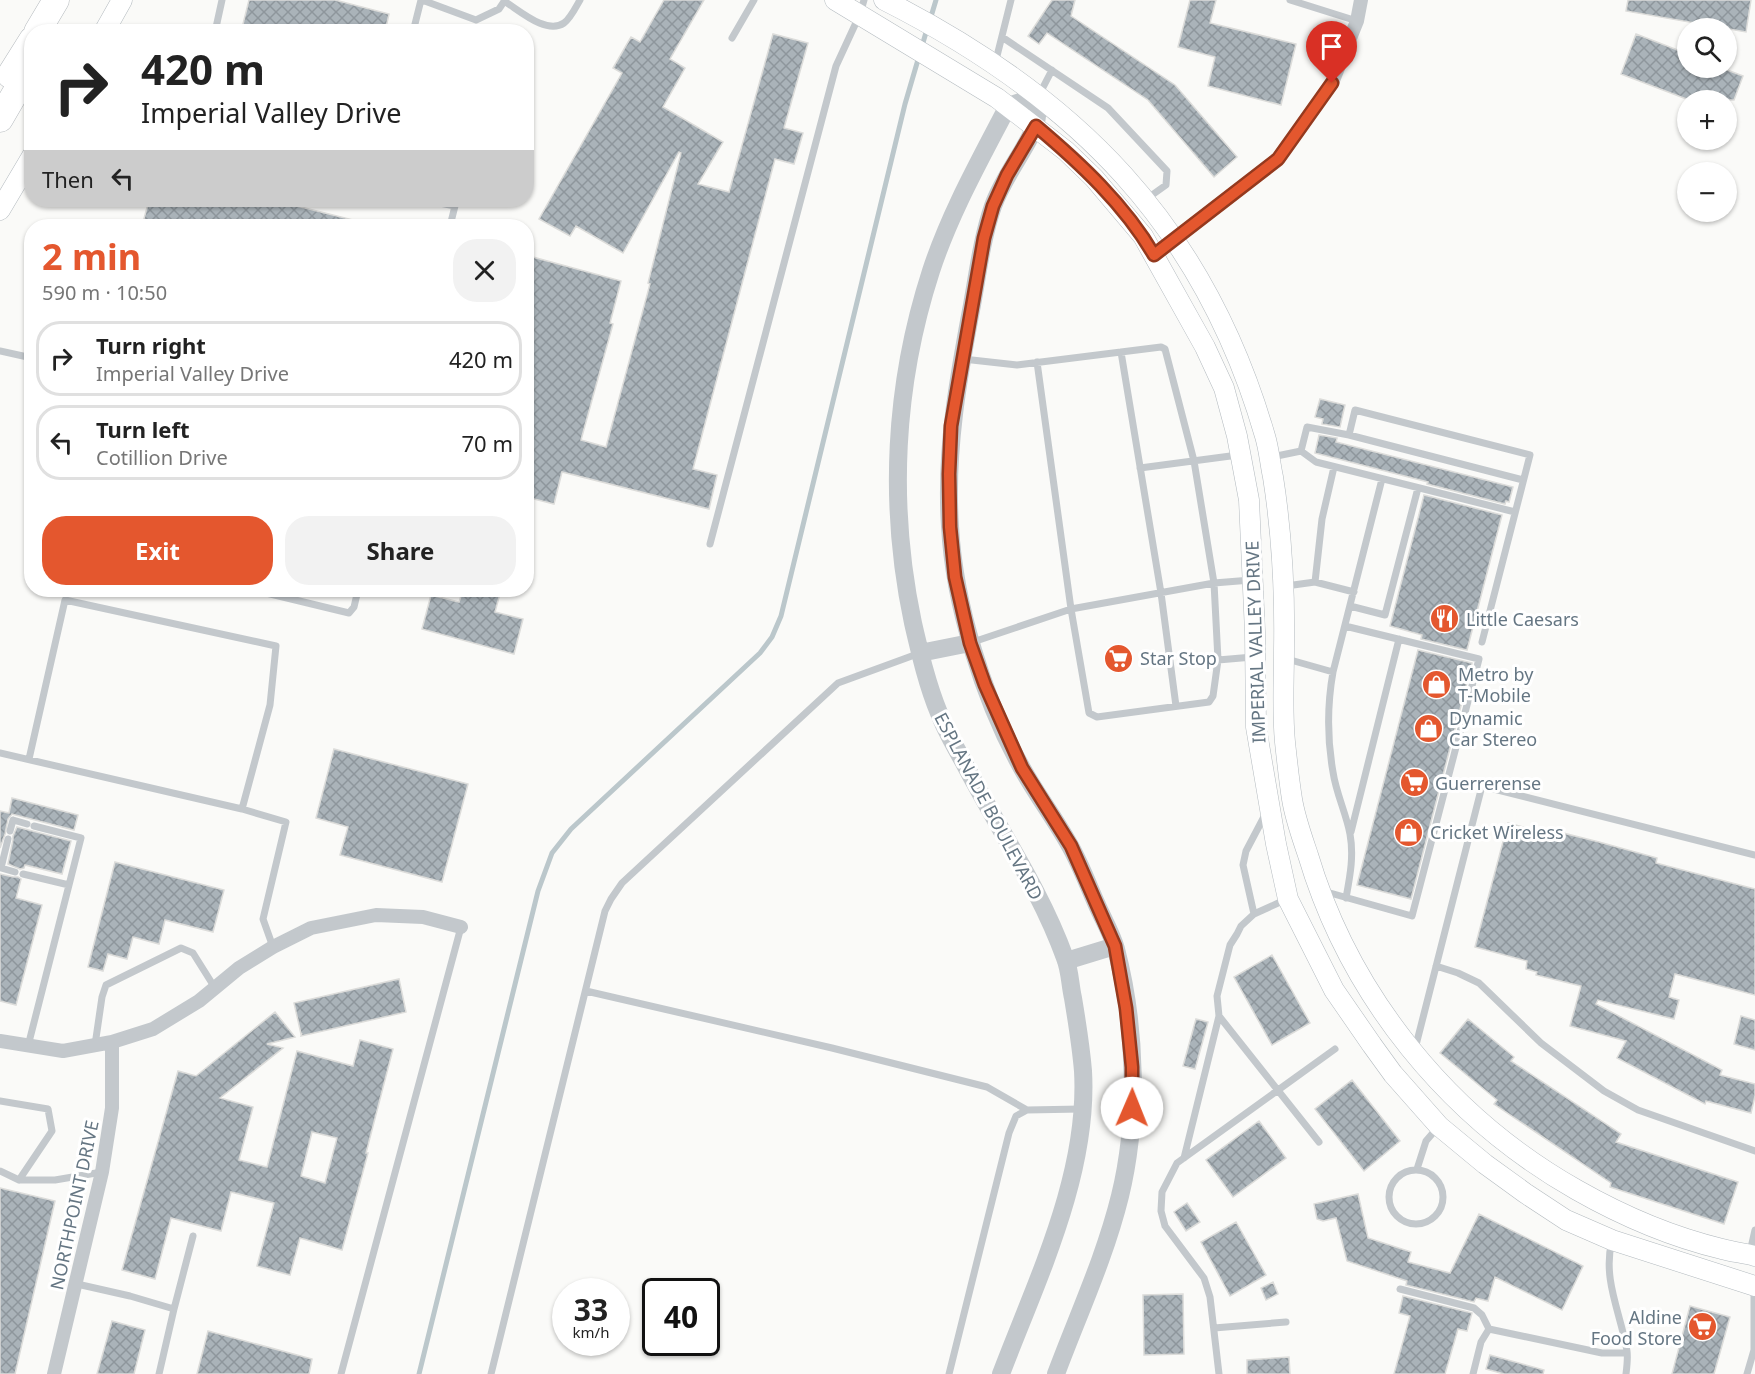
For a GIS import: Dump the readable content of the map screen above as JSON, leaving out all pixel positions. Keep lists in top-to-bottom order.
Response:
{
  "streets": {
    "main road": ["IMPERIAL VALLEY DRIVE"],
    "street": ["ESPLANADE BOULEVARD", "NORTHPOINT DRIVE"]
  },
  "crossings": [
    ["IMPERIAL VALLEY DRIVE", "ESPLANADE BOULEVARD"]
  ],
  "places": {
    "restaurant": ["Little Caesars"],
    "supermarket": ["Star Stop", "Guerrerense", "Aldine Food Store"],
    "shop": ["Metro by T-Mobile", "Dynamic Car Stereo", "Cricket Wireless"]
  },
  "page": {
    "map_buttons": ["+", "−"],
    "turn": ["420 m", "Imperial Valley Drive"],
    "then": "Then",
    "heading": ["2 min", "590 m · 10:50"],
    "list": [
      {
        "name": "Turn right",
        "note": "Imperial Valley Drive",
        "value": "420 m"
      },
      {
        "name": "Turn left",
        "note": "Cotillion Drive",
        "value": "70 m"
      }
    ],
    "buttons": ["Exit", "Share"],
    "speed": "33 km/h",
    "limit": "40"
  }
}
